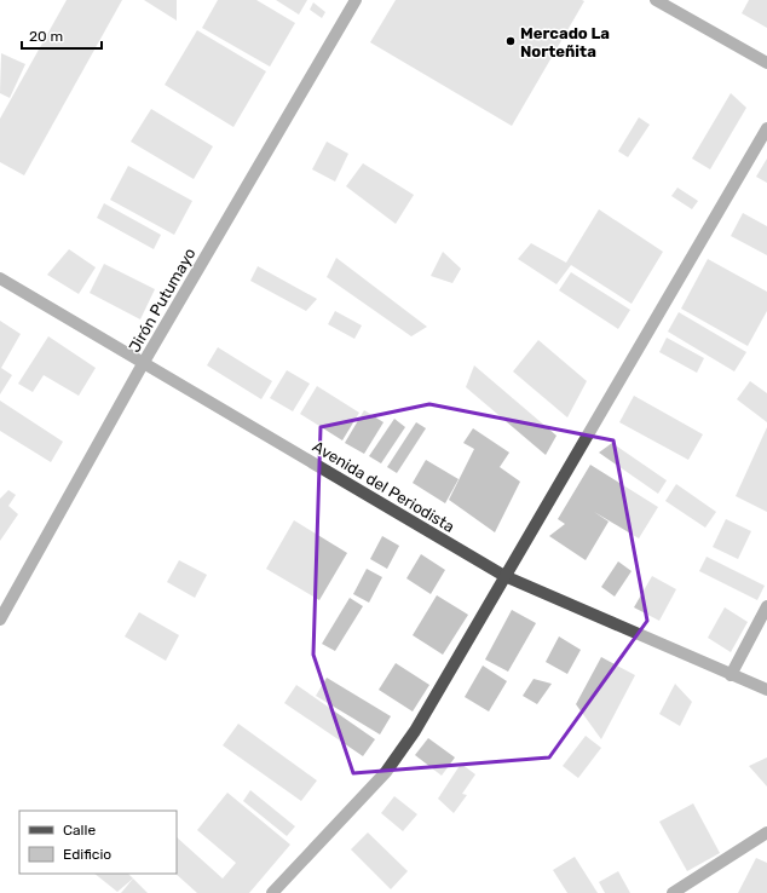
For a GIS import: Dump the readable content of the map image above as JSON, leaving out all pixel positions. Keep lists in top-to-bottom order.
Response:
{
  "streets": {
    "street": ["Jirón Putumayo", "Avenida del Periodista"]
  },
  "crossings": [
    ["Jirón Putumayo", "Avenida del Periodista"]
  ],
  "places": ["Mercado La Norteñita"],
  "legend": ["Calle", "Edificio"],
  "scale_bar": "20 m"
}
